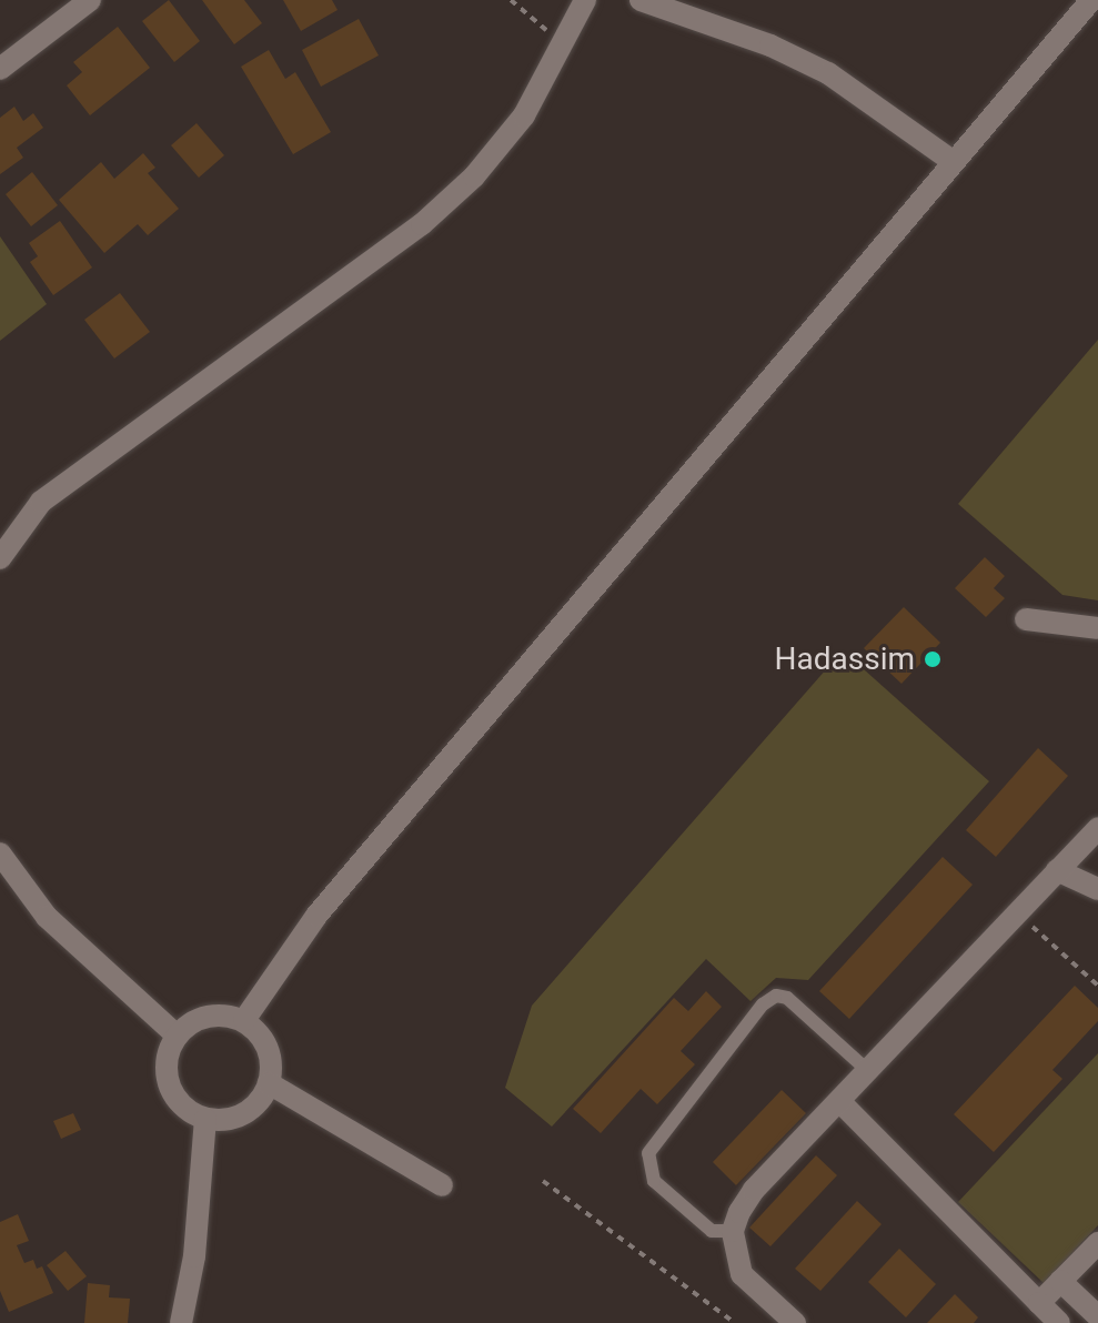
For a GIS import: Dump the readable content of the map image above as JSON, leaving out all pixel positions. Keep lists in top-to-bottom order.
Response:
{
  "places": ["Hadassim"]
}
